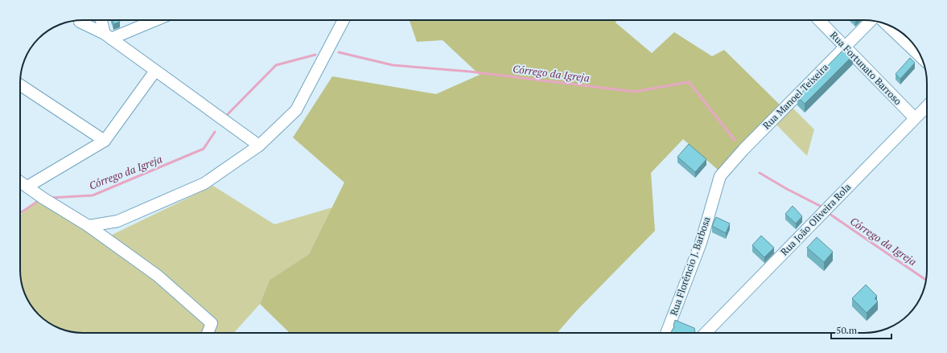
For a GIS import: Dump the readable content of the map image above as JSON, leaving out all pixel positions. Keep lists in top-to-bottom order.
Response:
{
  "streets": {
    "street": [
      "Rua Fortunato Barroso",
      "Rua Manoel Teixeira",
      "Rua João Oliveira Rola",
      "Rua Florêncio J. Barbosa"
    ]
  },
  "crossings": [
    ["Rua Fortunato Barroso", "Rua Manoel Teixeira"],
    ["Rua Fortunato Barroso", "Rua João Oliveira Rola"],
    ["Rua Manoel Teixeira", "Rua Florêncio J. Barbosa"]
  ],
  "water": ["Córrego da Igreja"],
  "scale_bar": "50 m"
}
